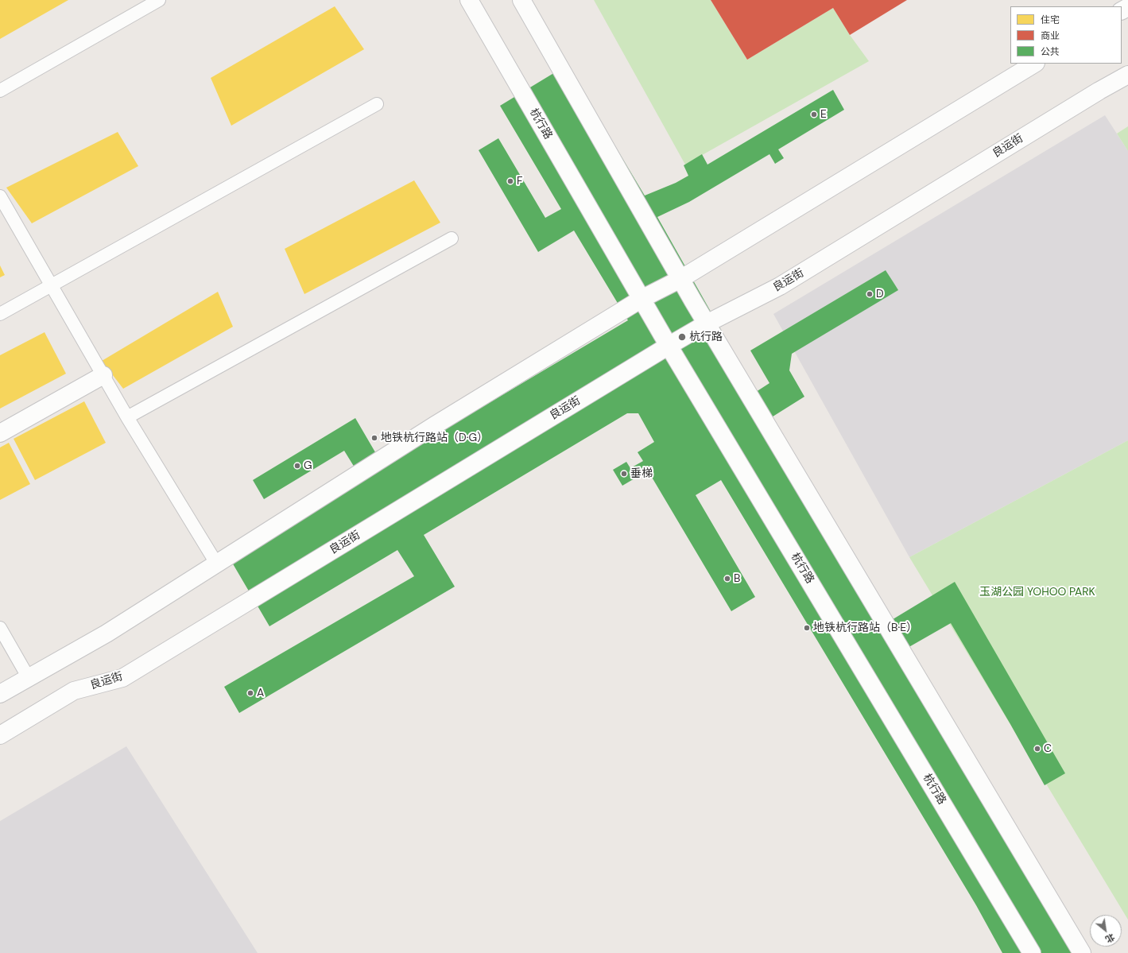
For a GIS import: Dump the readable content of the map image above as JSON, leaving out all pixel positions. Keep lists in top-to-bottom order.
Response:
{
  "streets": {
    "main road": ["杭行路", "良运街"]
  },
  "crossings": [
    ["杭行路", "良运街"]
  ],
  "parks": ["玉湖公园 YOHOO PARK"],
  "places": [
    "E",
    "F",
    "D",
    "杭行路",
    "地铁杭行路站（D·G）",
    "G",
    "垂梯",
    "B",
    "地铁杭行路站（B·E）",
    "A",
    "C"
  ],
  "legend": ["住宅", "商业", "公共"],
  "north": "bottom right"
}
